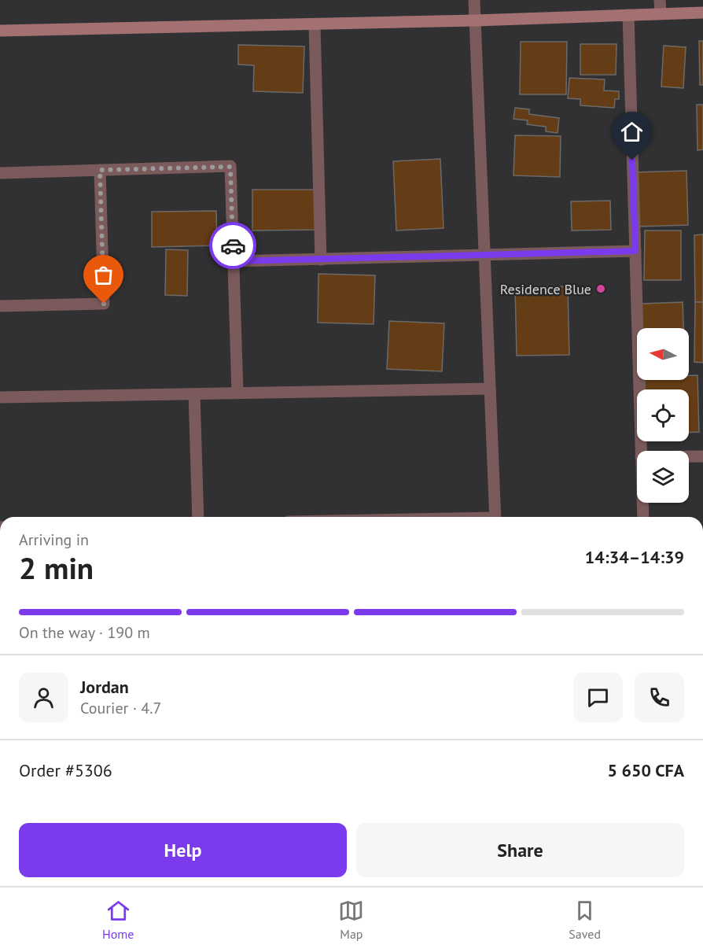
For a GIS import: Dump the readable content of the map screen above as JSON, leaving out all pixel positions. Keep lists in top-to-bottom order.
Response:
{
  "places": ["Residence Blue"],
  "north": "left",
  "page": {
    "heading": ["2 min", "Arriving in", "14:34–14:39"],
    "panel": [
      "Jordan",
      "Courier · 4.7",
      "Order #5306",
      "5 650 CFA"
    ],
    "bar": "On the way · 190 m",
    "buttons": ["Help", "Share"],
    "tabs": ["Home", "Map", "Saved"]
  }
}
